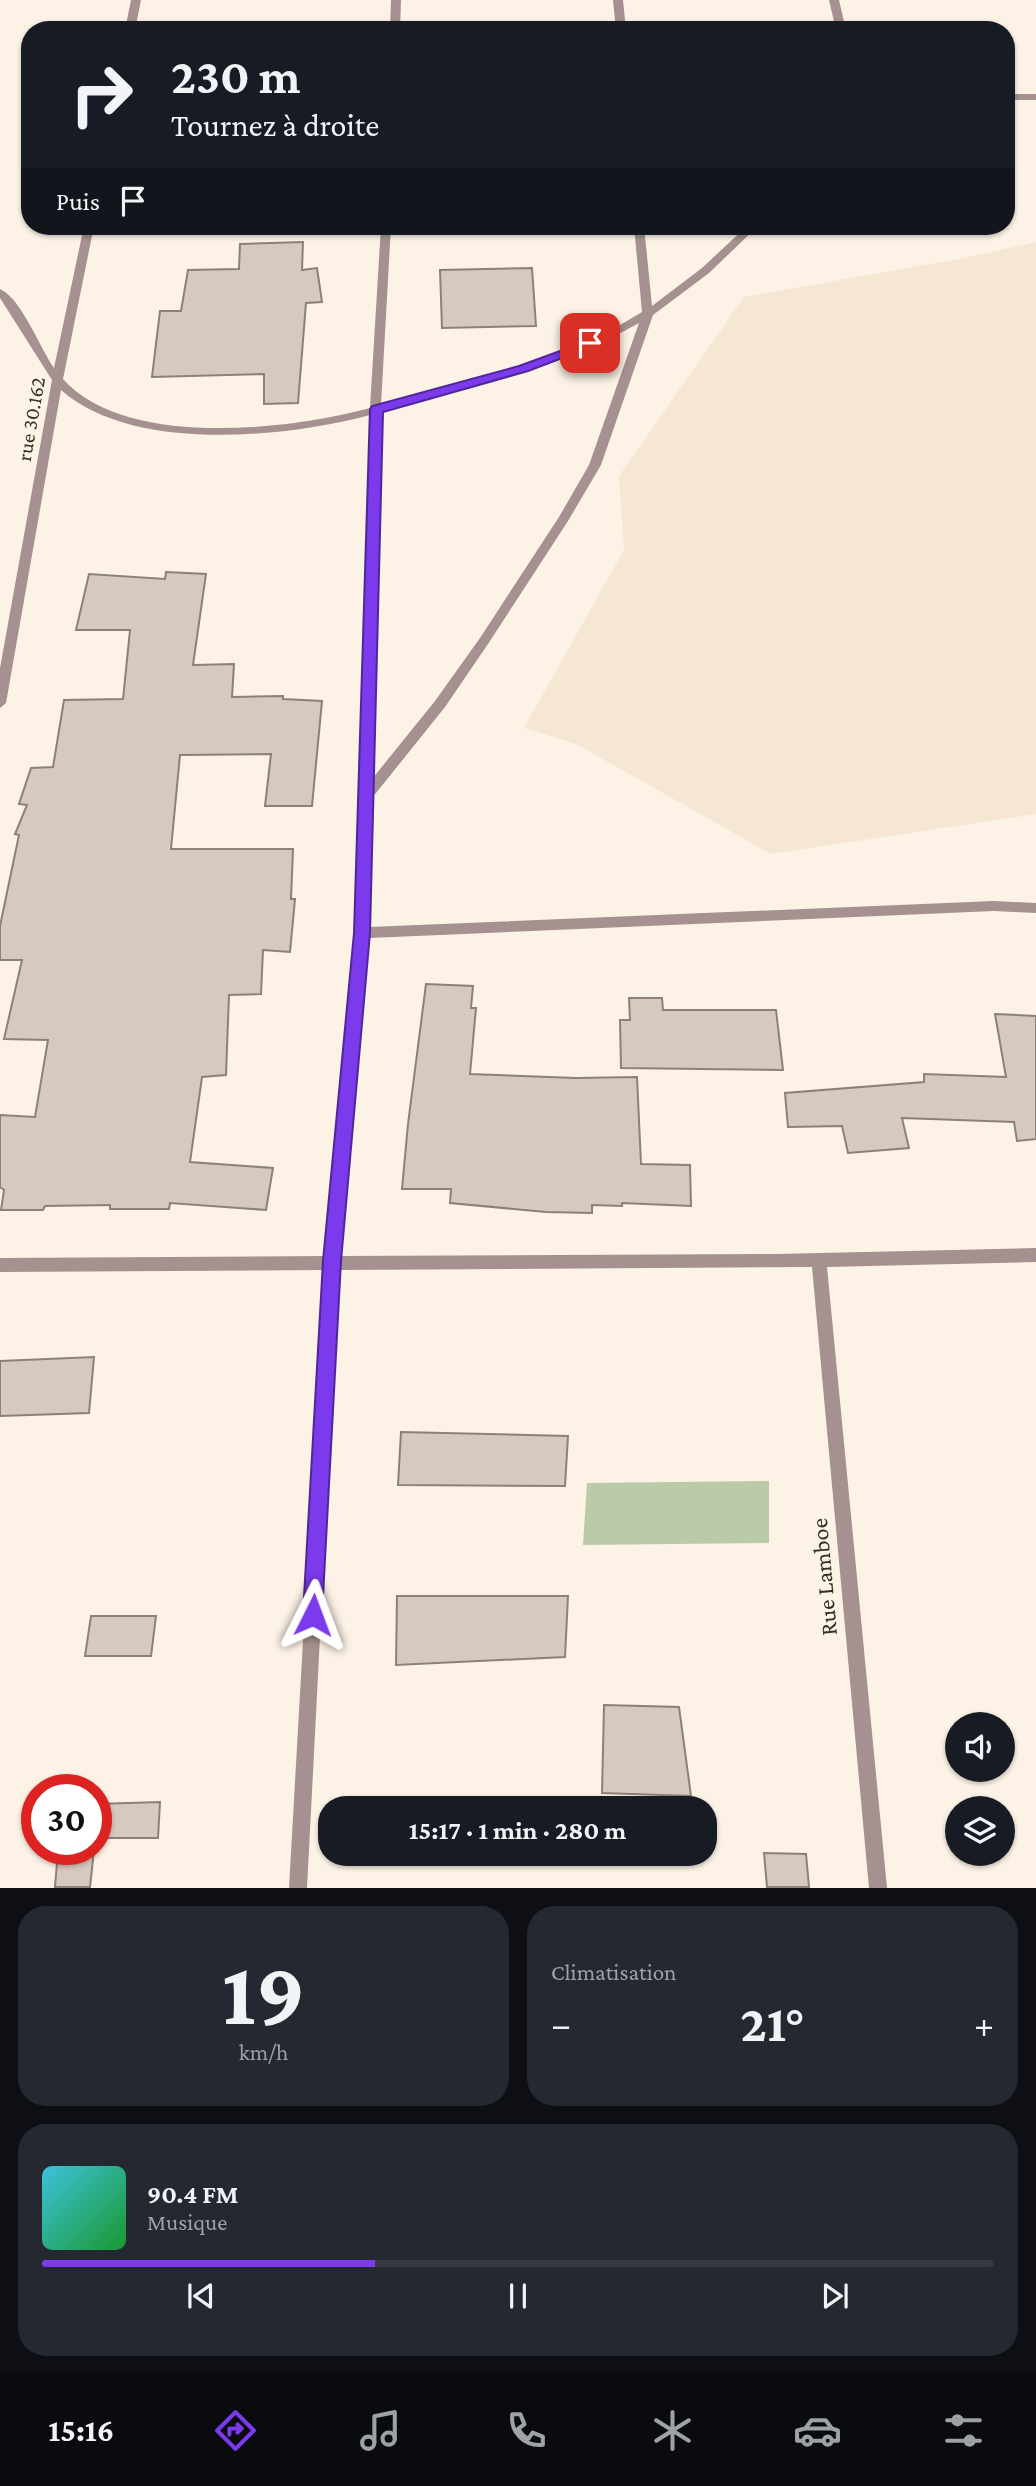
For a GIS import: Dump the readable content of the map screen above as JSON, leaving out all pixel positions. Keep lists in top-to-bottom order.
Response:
{
  "streets": {
    "street": ["rue 30.162", "Rue Lamboe"]
  },
  "page": {
    "turn": ["230 m", "Tournez à droite"],
    "then": "Puis",
    "limit": "30",
    "trip": "15:17 · 1 min · 280 m",
    "tile": [
      ["19", "km/h"],
      "Climatisation"
    ],
    "heat": ["−", "21°", "+"],
    "song": ["90.4 FM", "Musique"],
    "tabs": "15:16"
  }
}
